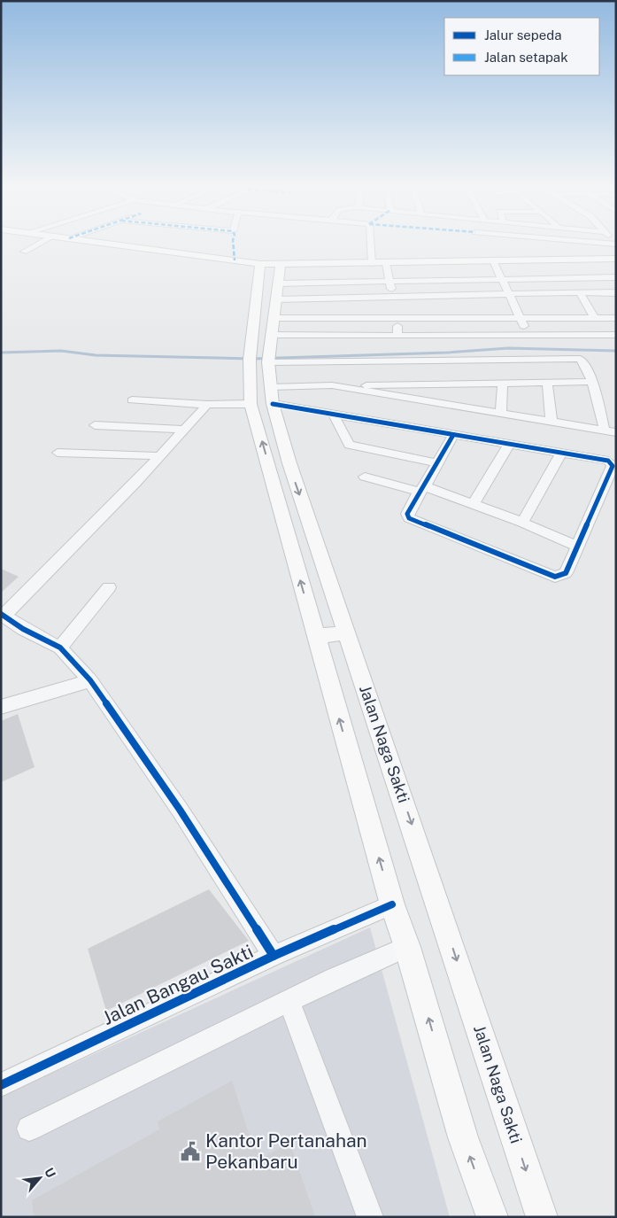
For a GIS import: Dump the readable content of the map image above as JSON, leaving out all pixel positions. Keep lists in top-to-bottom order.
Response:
{
  "streets": {
    "main road": ["Jalan Naga Sakti"],
    "street": ["Jalan Bangau Sakti"]
  },
  "places": {
    "public building": ["Kantor Pertanahan Pekanbaru"]
  },
  "legend": ["Jalur sepeda", "Jalan setapak"],
  "north": "top right"
}
